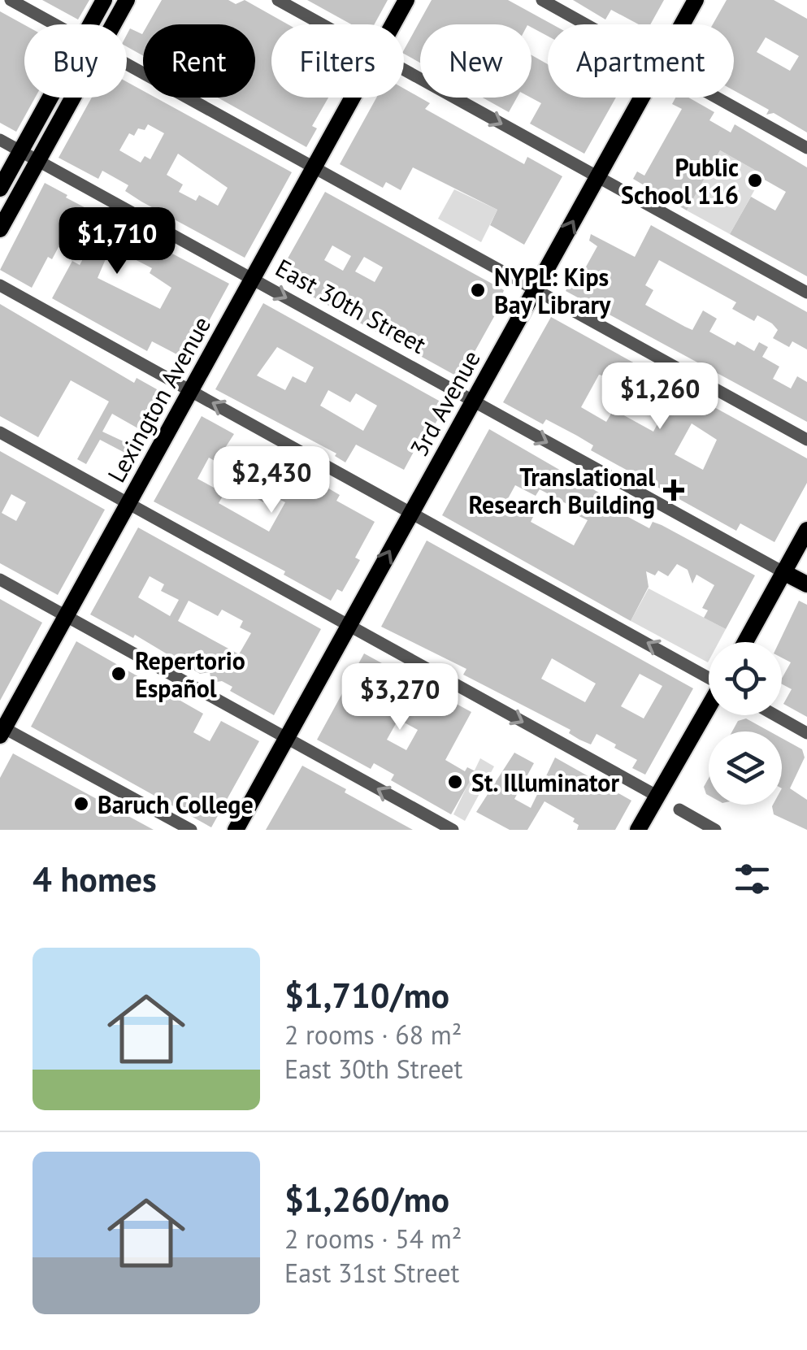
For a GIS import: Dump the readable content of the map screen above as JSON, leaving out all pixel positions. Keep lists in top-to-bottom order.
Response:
{
  "streets": {
    "main road": ["East 30th Street", "Lexington Avenue", "3rd Avenue"]
  },
  "crossings": [
    ["East 30th Street", "Lexington Avenue"],
    ["East 30th Street", "3rd Avenue"]
  ],
  "one_way": ["East 30th Street"],
  "places": {
    "other": [
      "Public School 116",
      "NYPL: Kips Bay Library",
      "Repertorio Español",
      "St. Illuminator",
      "Baruch College"
    ],
    "health": ["Translational Research Building"]
  },
  "page": {
    "chip": [
      "Buy",
      "Rent",
      "Filters",
      "New",
      "Apartment"
    ],
    "price": [
      "$1,710",
      "$1,260",
      "$2,430",
      "$3,270"
    ],
    "heading": "4 homes",
    "list": [
      {
        "name": "$1,710/mo",
        "note": "2 rooms · 68 m² · East 30th Street"
      },
      {
        "name": "$1,260/mo",
        "note": "2 rooms · 54 m² · East 31st Street"
      }
    ]
  }
}
